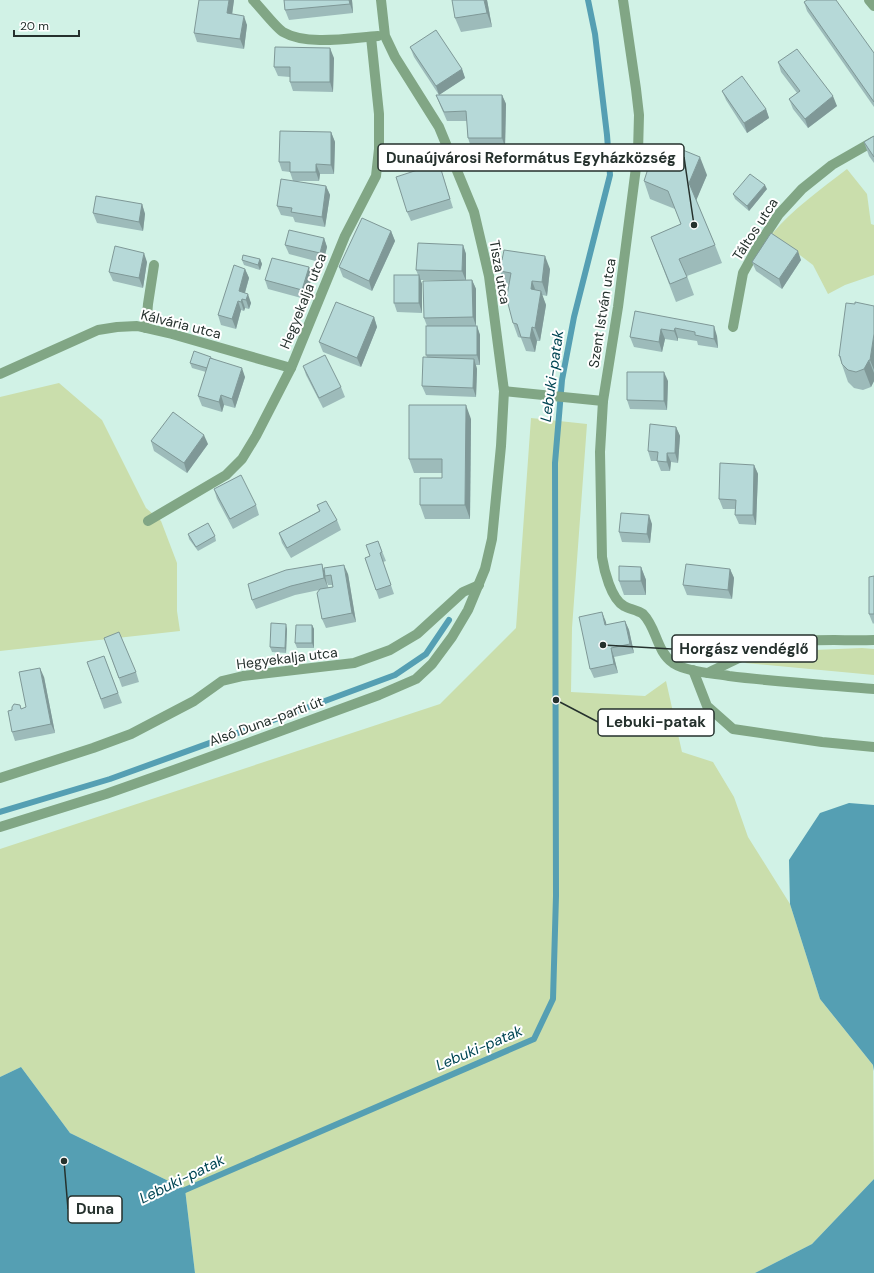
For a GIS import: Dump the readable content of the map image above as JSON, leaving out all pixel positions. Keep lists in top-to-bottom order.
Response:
{
  "streets": {
    "street": [
      "Táltos utca",
      "Tisza utca",
      "Hegyekalja utca",
      "Szent István utca",
      "Kálvária utca",
      "Alsó Duna-parti út"
    ]
  },
  "crossings": [
    ["Tisza utca", "Alsó Duna-parti út"],
    ["Hegyekalja utca", "Kálvária utca"],
    ["Hegyekalja utca", "Alsó Duna-parti út"]
  ],
  "water": ["Lebuki-patak"],
  "places": [
    "Dunaújvárosi Református Egyházközség",
    "Horgász vendéglő",
    "Lebuki-patak",
    "Duna"
  ],
  "scale_bar": "20 m"
}
